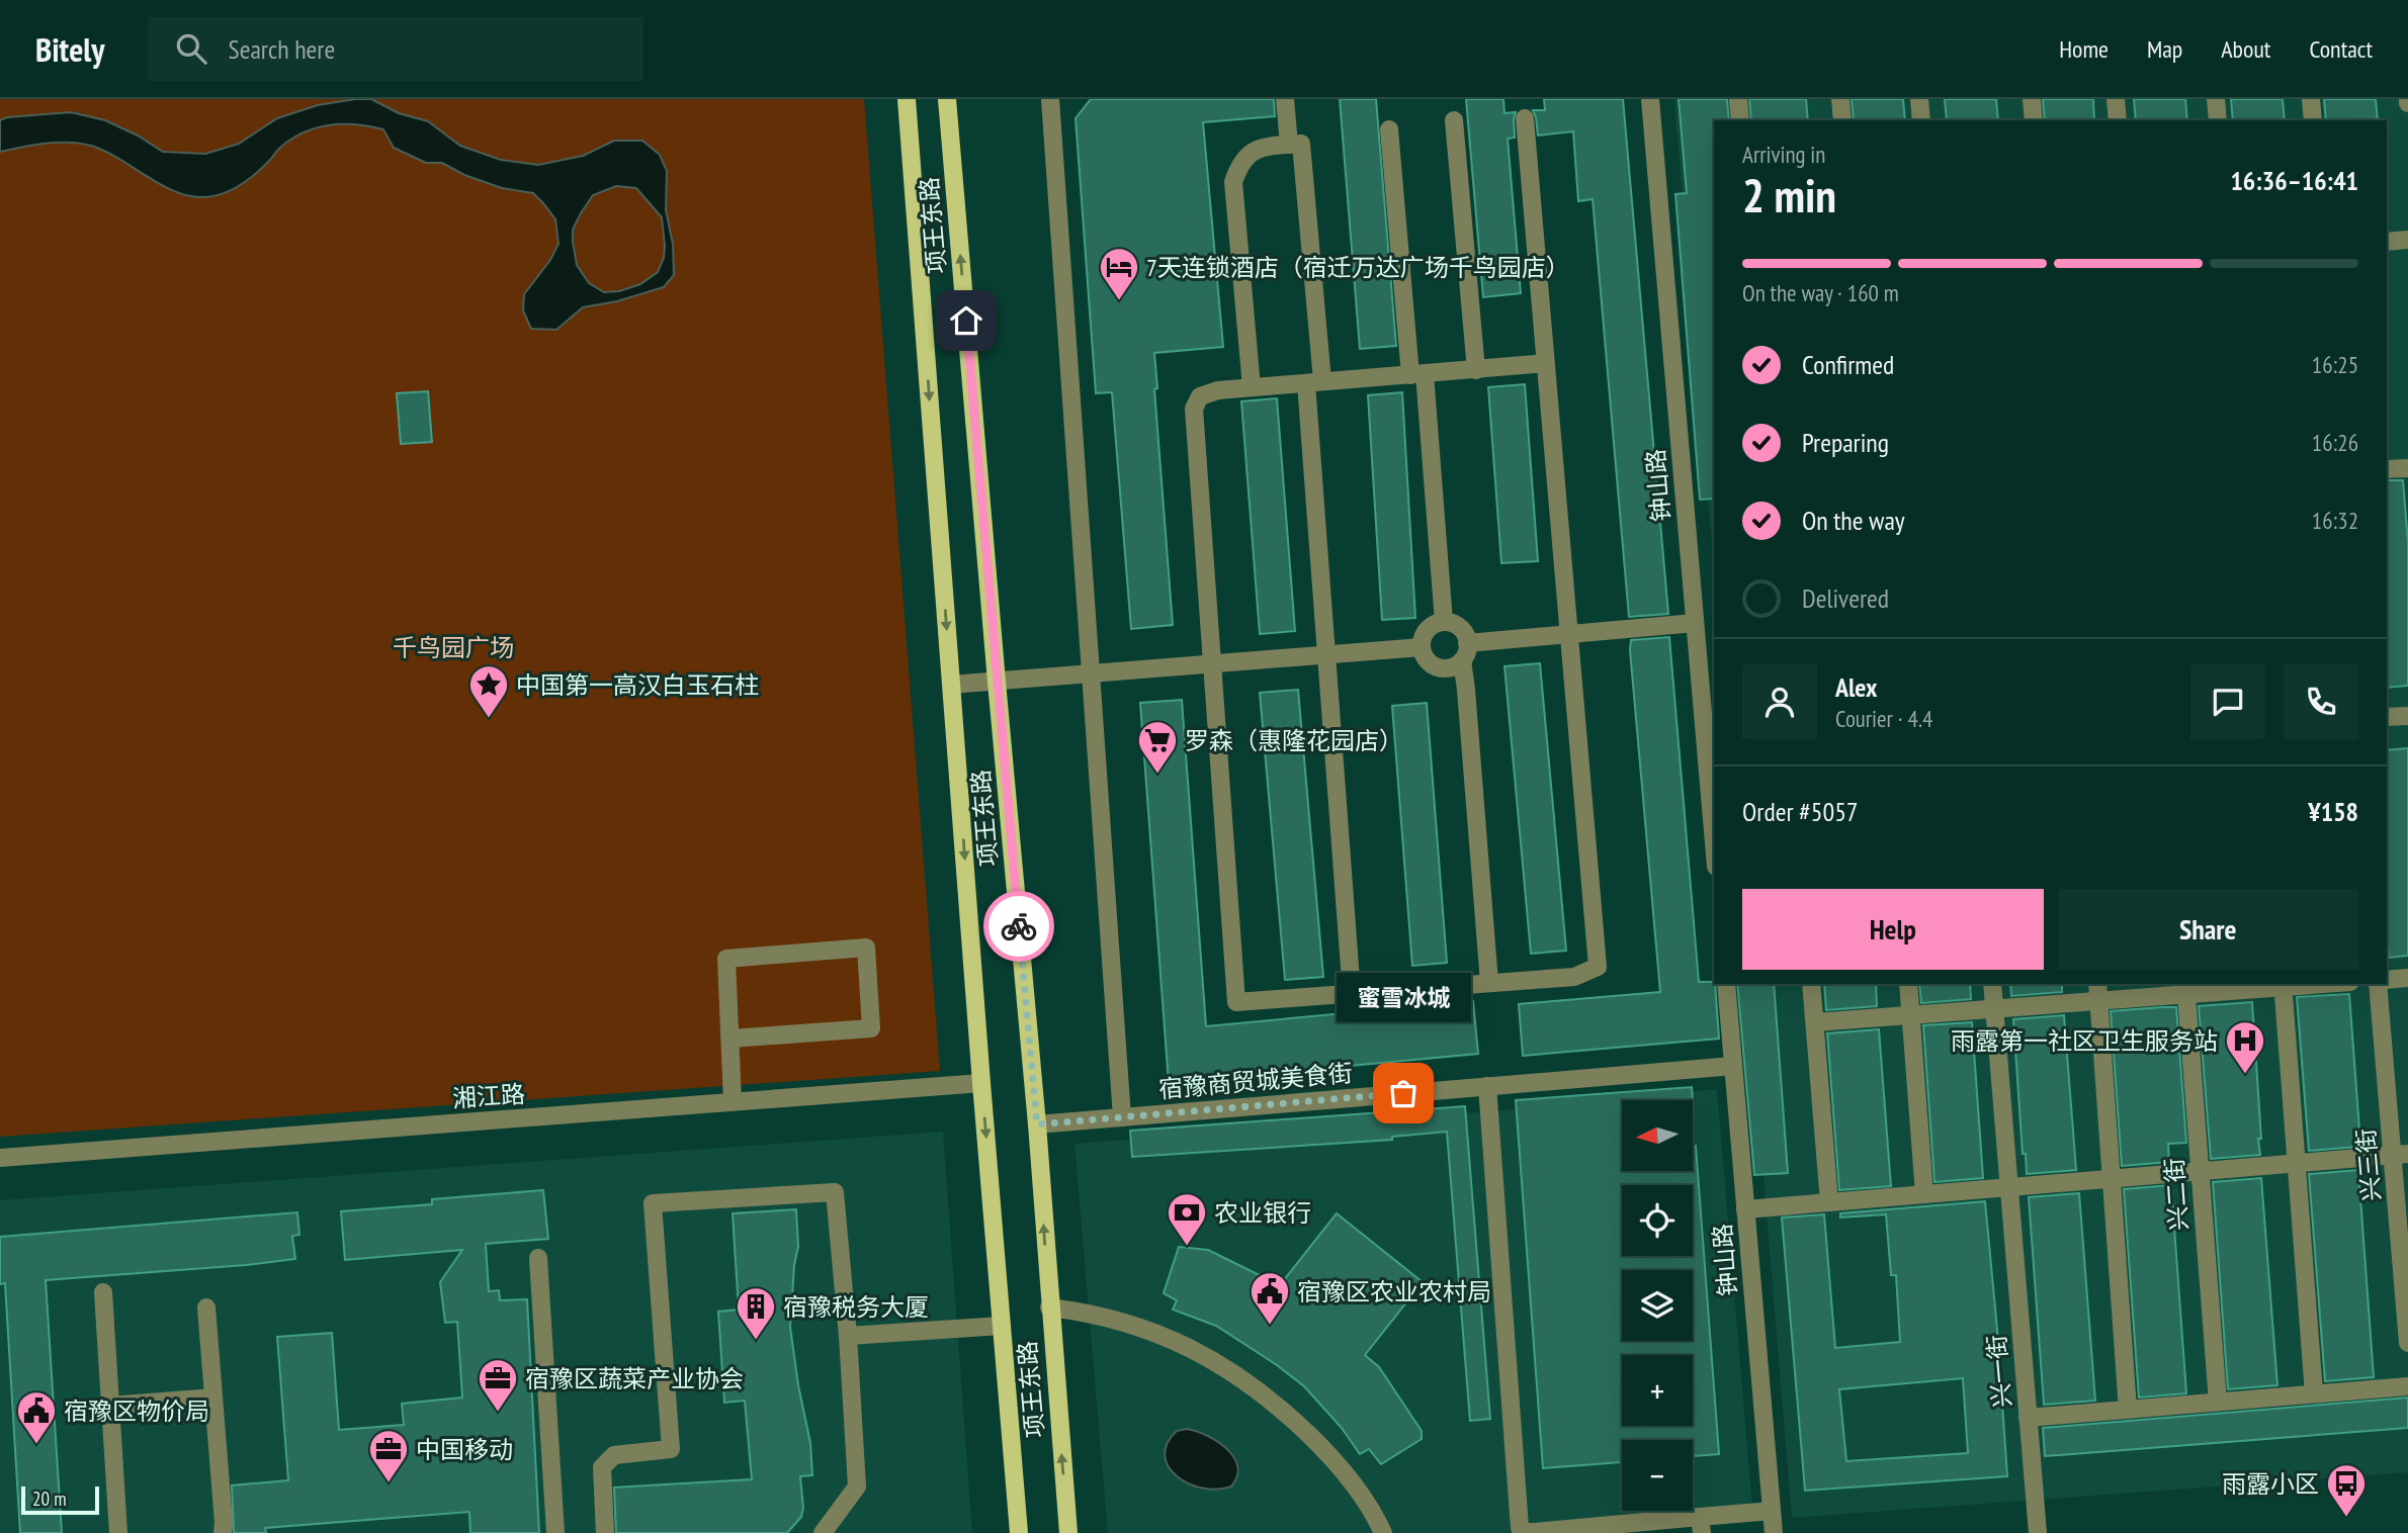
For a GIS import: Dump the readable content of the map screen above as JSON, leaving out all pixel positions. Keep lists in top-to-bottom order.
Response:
{
  "streets": {
    "main road": ["项王东路"],
    "street": [
      "钟山路",
      "宿豫商贸城美食街",
      "湘江路",
      "兴三街",
      "兴二街",
      "兴一街"
    ]
  },
  "crossings": [
    ["项王东路", "宿豫商贸城美食街"],
    ["项王东路", "湘江路"],
    ["钟山路", "宿豫商贸城美食街"],
    ["兴二街", "兴一街"]
  ],
  "parks": ["千鸟园广场"],
  "places": {
    "hotel": ["7天连锁酒店（宿迁万达广场千鸟园店）"],
    "place": ["中国第一高汉白玉石柱"],
    "supermarket": ["罗森（惠隆花园店）"],
    "hospital": ["雨露第一社区卫生服务站"],
    "other": ["蜜雪冰城"],
    "bank": ["农业银行"],
    "public building": ["宿豫区农业农村局", "宿豫区物价局"],
    "building": ["宿豫税务大厦"],
    "office": ["宿豫区蔬菜产业协会", "中国移动"],
    "bus stop": ["雨露小区"]
  },
  "scale_bar": "20 m",
  "north": "left",
  "page": {
    "header": "Bitely",
    "search": "Search here",
    "nav": [
      "Home",
      "Map",
      "About",
      "Contact"
    ],
    "heading": ["2 min", "Arriving in", "16:36–16:41"],
    "panel": [
      "Alex",
      "Courier · 4.4",
      "Order #5057",
      "¥158"
    ],
    "bar": "On the way · 160 m",
    "list": [
      ["Confirmed", "16:25"],
      ["Preparing", "16:26"],
      ["On the way", "16:32"],
      "Delivered"
    ],
    "buttons": ["Help", "Share"],
    "bubble": "蜜雪冰城",
    "map_buttons": ["+", "−"],
    "scale": "20 m"
  }
}
